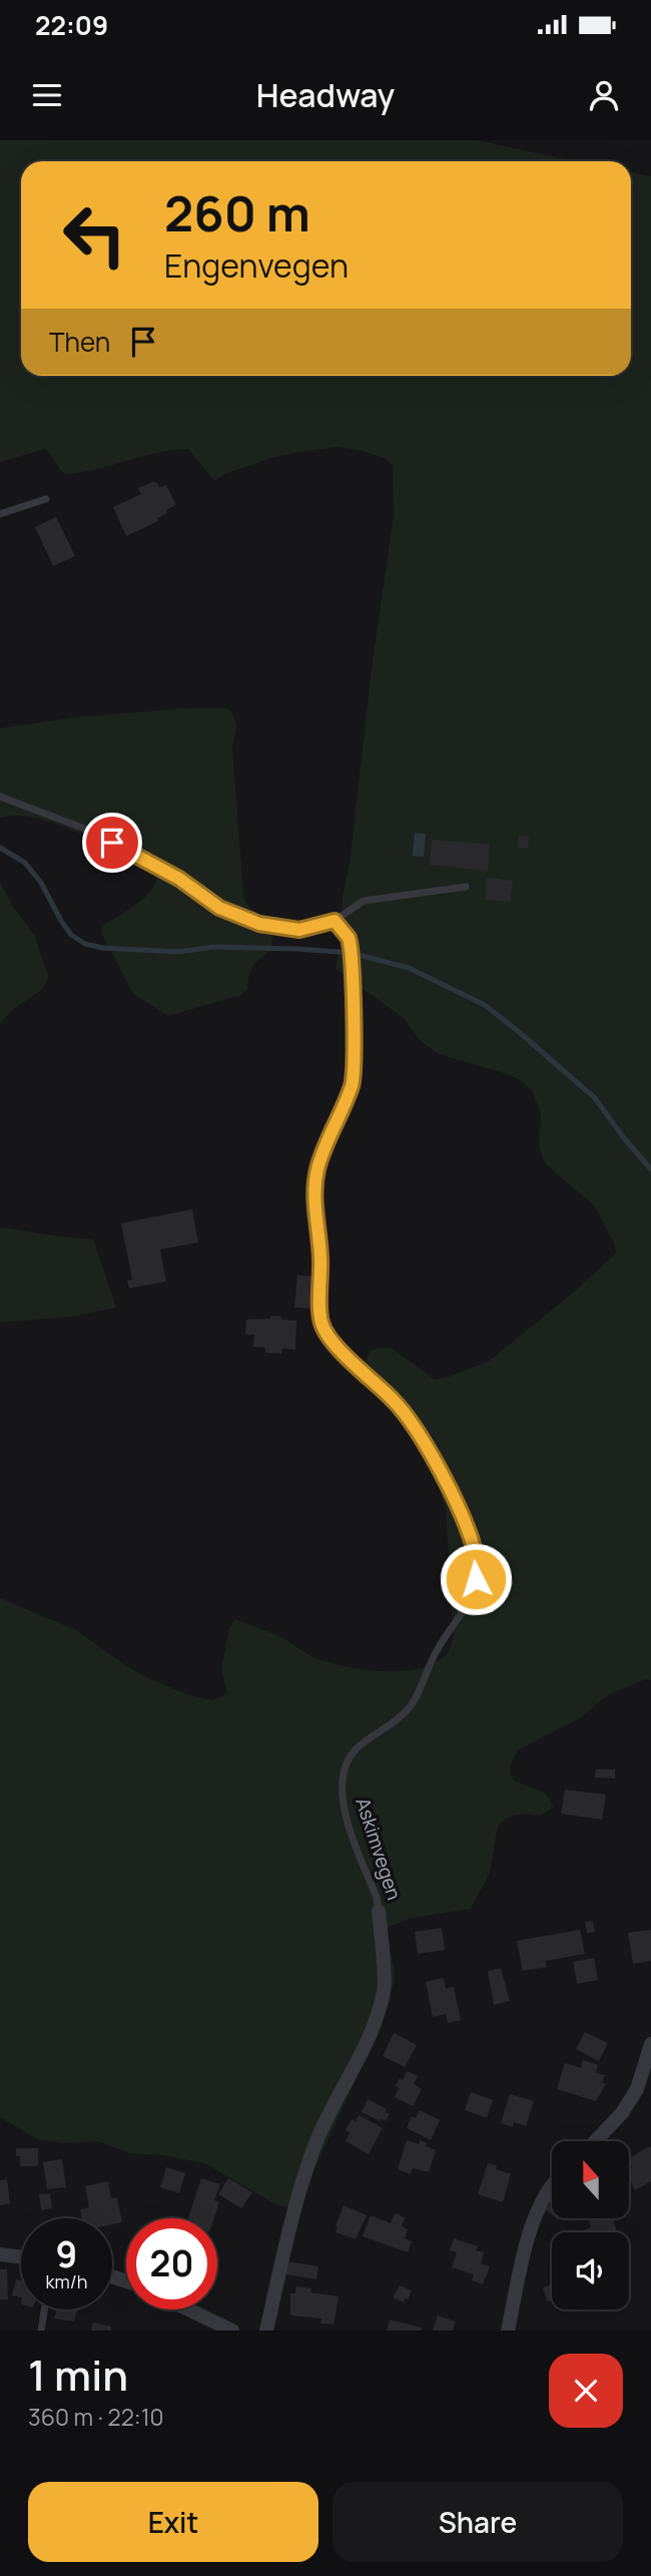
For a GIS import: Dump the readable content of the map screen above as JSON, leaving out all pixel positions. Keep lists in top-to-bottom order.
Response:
{
  "streets": {
    "street": ["Askimvegen"]
  },
  "north": "top",
  "page": {
    "status": "22:09",
    "header": "Headway",
    "turn": ["260 m", "Engenvegen"],
    "then": "Then",
    "speed": "9 km/h",
    "limit": "20",
    "heading": ["1 min", "360 m · 22:10"],
    "buttons": ["Exit", "Share"]
  }
}
